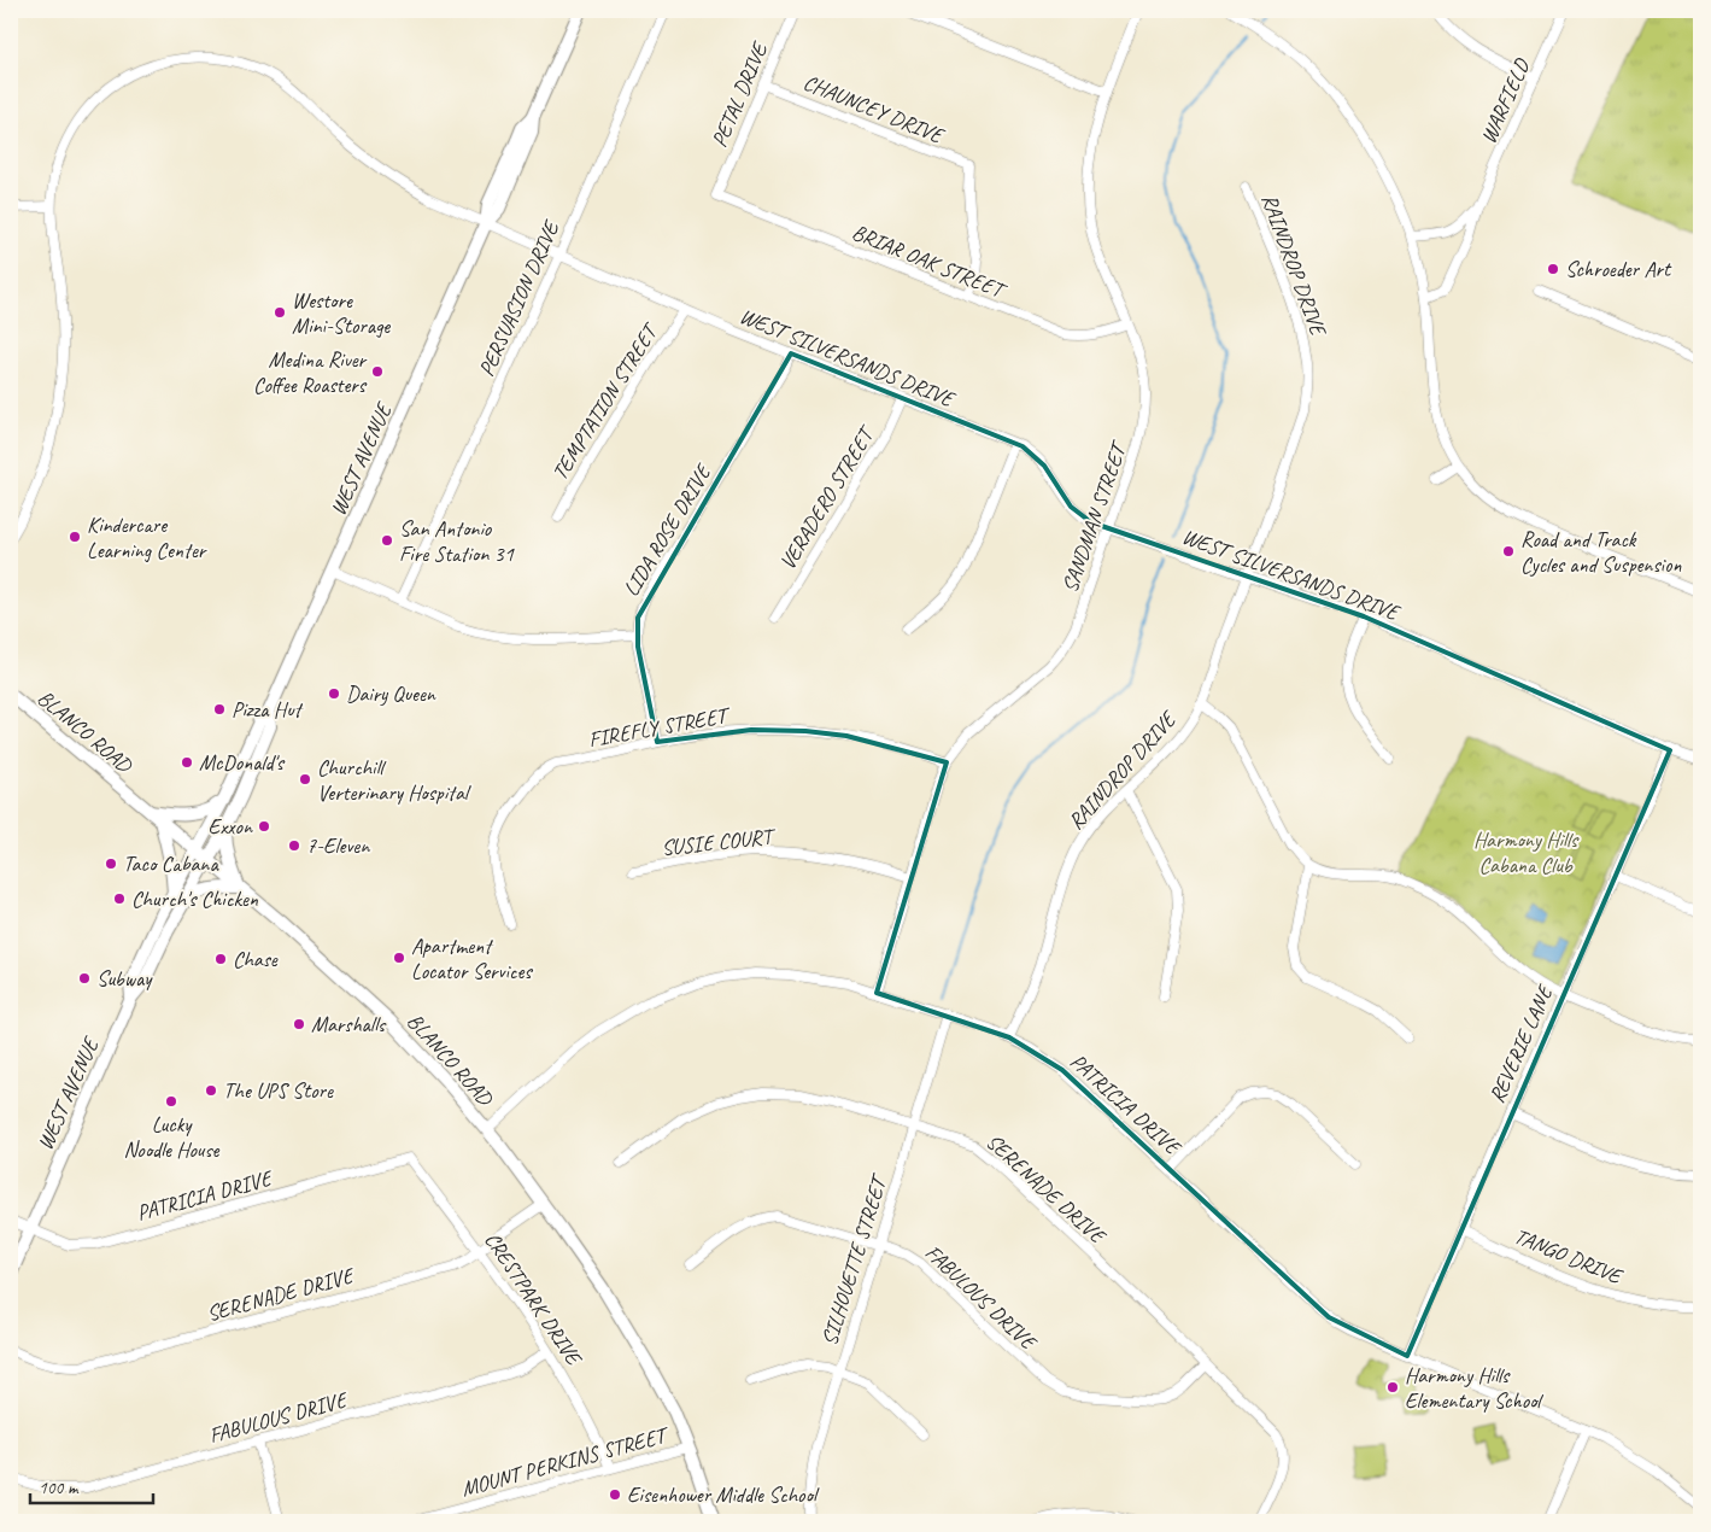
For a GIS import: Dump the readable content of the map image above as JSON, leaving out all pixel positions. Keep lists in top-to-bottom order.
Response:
{
  "streets": {
    "main road": ["WEST AVENUE", "BLANCO ROAD"],
    "street": [
      "PETAL DRIVE",
      "WARFIELD",
      "CHAUNCEY DRIVE",
      "BRIAR OAK STREET",
      "RAINDROP DRIVE",
      "PERSUASION DRIVE",
      "WEST SILVERSANDS DRIVE",
      "TEMPTATION STREET",
      "VERADERO STREET",
      "SANDMAN STREET",
      "LIDA ROSE DRIVE",
      "FIREFLY STREET",
      "SUSIE COURT",
      "REVERIE LANE",
      "PATRICIA DRIVE",
      "SERENADE DRIVE",
      "TANGO DRIVE",
      "SILHOUETTE STREET",
      "FABULOUS DRIVE",
      "CRESTPARK DRIVE",
      "MOUNT PERKINS STREET"
    ]
  },
  "crossings": [
    ["PETAL DRIVE", "CHAUNCEY DRIVE"],
    ["PETAL DRIVE", "BRIAR OAK STREET"],
    ["CHAUNCEY DRIVE", "BRIAR OAK STREET"],
    ["BRIAR OAK STREET", "SANDMAN STREET"],
    ["RAINDROP DRIVE", "WEST SILVERSANDS DRIVE"],
    ["RAINDROP DRIVE", "PATRICIA DRIVE"],
    ["PERSUASION DRIVE", "WEST SILVERSANDS DRIVE"],
    ["WEST SILVERSANDS DRIVE", "TEMPTATION STREET"],
    ["WEST SILVERSANDS DRIVE", "WEST AVENUE"],
    ["WEST SILVERSANDS DRIVE", "VERADERO STREET"],
    ["WEST SILVERSANDS DRIVE", "SANDMAN STREET"],
    ["WEST SILVERSANDS DRIVE", "LIDA ROSE DRIVE"],
    ["WEST SILVERSANDS DRIVE", "REVERIE LANE"],
    ["WEST AVENUE", "BLANCO ROAD"],
    ["WEST AVENUE", "PATRICIA DRIVE"],
    ["SANDMAN STREET", "FIREFLY STREET"],
    ["SANDMAN STREET", "SUSIE COURT"],
    ["SANDMAN STREET", "PATRICIA DRIVE"],
    ["LIDA ROSE DRIVE", "FIREFLY STREET"],
    ["BLANCO ROAD", "PATRICIA DRIVE"],
    ["BLANCO ROAD", "SERENADE DRIVE"],
    ["BLANCO ROAD", "MOUNT PERKINS STREET"],
    ["REVERIE LANE", "PATRICIA DRIVE"],
    ["REVERIE LANE", "TANGO DRIVE"],
    ["PATRICIA DRIVE", "SILHOUETTE STREET"],
    ["PATRICIA DRIVE", "CRESTPARK DRIVE"],
    ["SERENADE DRIVE", "SILHOUETTE STREET"],
    ["SERENADE DRIVE", "FABULOUS DRIVE"],
    ["SERENADE DRIVE", "CRESTPARK DRIVE"],
    ["SILHOUETTE STREET", "FABULOUS DRIVE"],
    ["FABULOUS DRIVE", "CRESTPARK DRIVE"],
    ["CRESTPARK DRIVE", "MOUNT PERKINS STREET"]
  ],
  "parks": ["Harmony Hills Cabana Club"],
  "places": [
    "Schroeder Art",
    "Westore Mini-Storage",
    "Medina River Coffee Roasters",
    "Kindercare Learning Center",
    "San Antonio Fire Station 31",
    "Road and Track Cycles and Suspension",
    "Dairy Queen",
    "Pizza Hut",
    "McDonald's",
    "Churchill Verterinary Hospital",
    "Exxon",
    "7-Eleven",
    "Taco Cabana",
    "Church's Chicken",
    "Apartment Locator Services",
    "Chase",
    "Subway",
    "Marshalls",
    "The UPS Store",
    "Lucky Noodle House",
    "Harmony Hills Elementary School",
    "Eisenhower Middle School"
  ],
  "scale_bar": "100 m"
}
